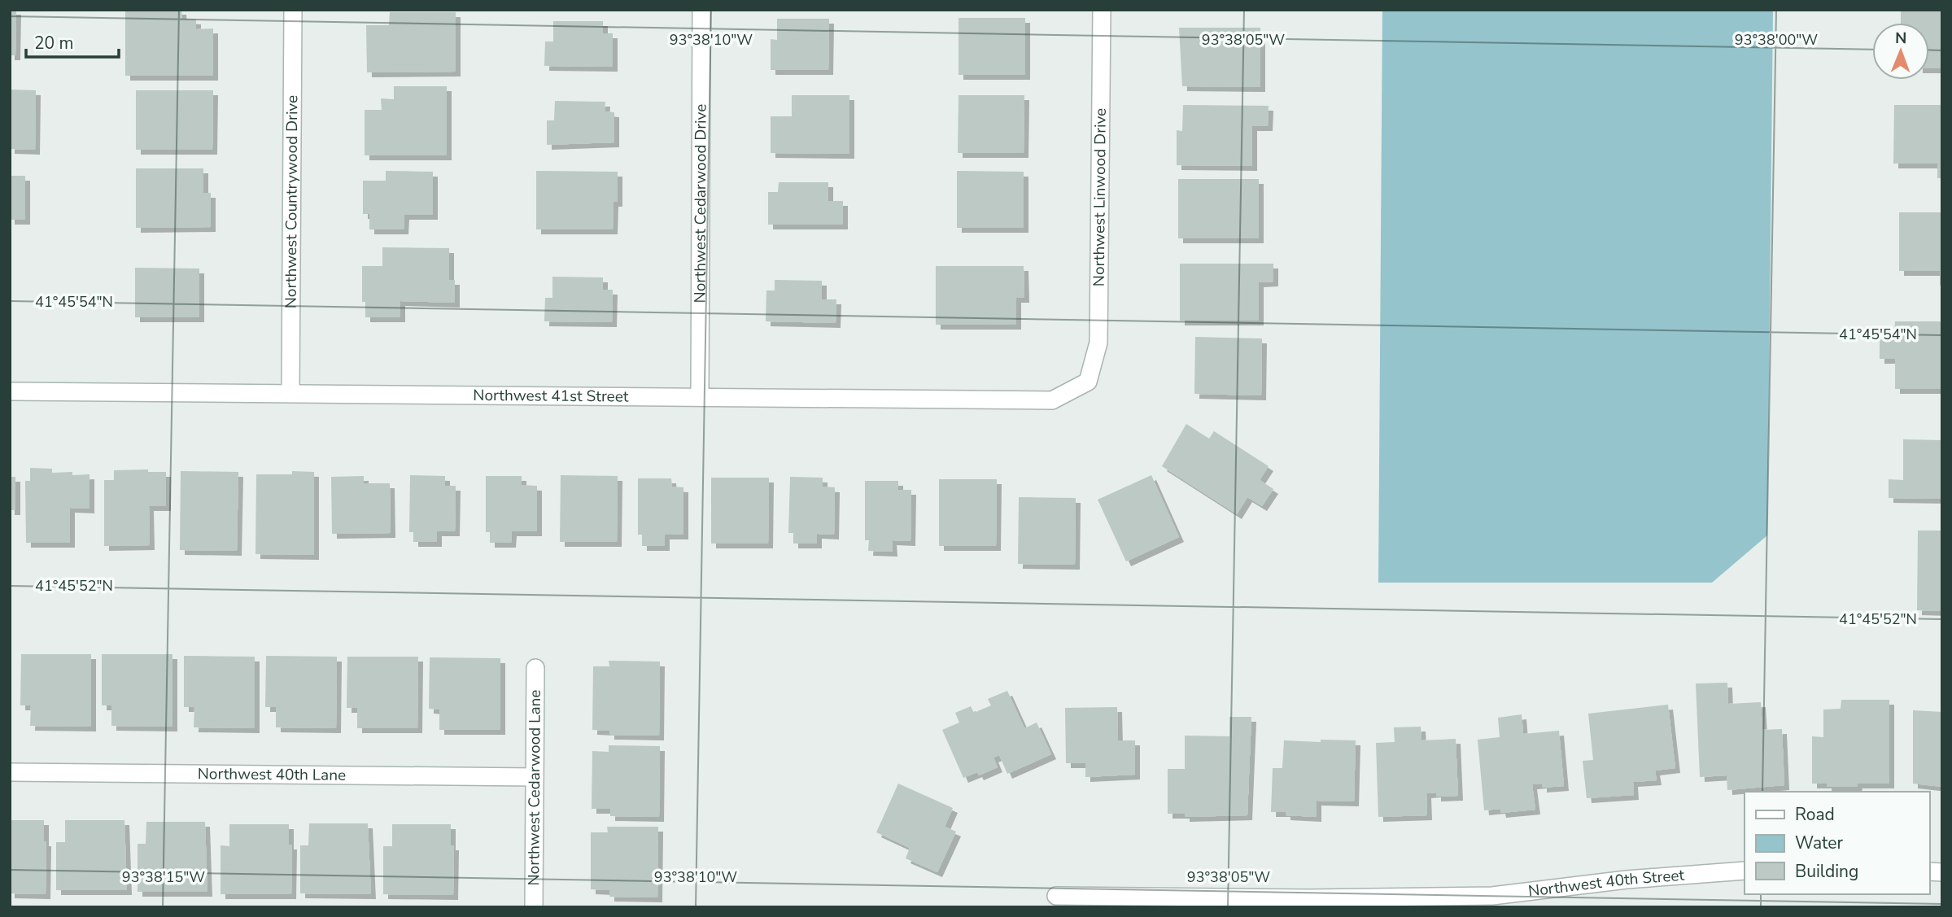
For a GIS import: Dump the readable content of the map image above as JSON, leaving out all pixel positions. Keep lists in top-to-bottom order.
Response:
{
  "streets": {
    "street": [
      "Northwest Linwood Drive",
      "Northwest Countrywood Drive",
      "Northwest Cedarwood Drive",
      "Northwest 41st Street",
      "Northwest 40th Lane",
      "Northwest Cedarwood Lane",
      "Northwest 40th Street"
    ]
  },
  "crossings": [
    ["Northwest Linwood Drive", "Northwest 41st Street"],
    ["Northwest Countrywood Drive", "Northwest 41st Street"],
    ["Northwest Cedarwood Drive", "Northwest 41st Street"],
    ["Northwest 40th Lane", "Northwest Cedarwood Lane"]
  ],
  "legend": ["Road", "Water", "Building"],
  "scale_bar": "20 m",
  "north": "top",
  "coordinates": [
    "93°38'00\"W",
    "93°38'10\"W",
    "93°38'05\"W",
    "41°45'54\"N",
    "41°45'52\"N",
    "93°38'15\"W"
  ]
}
